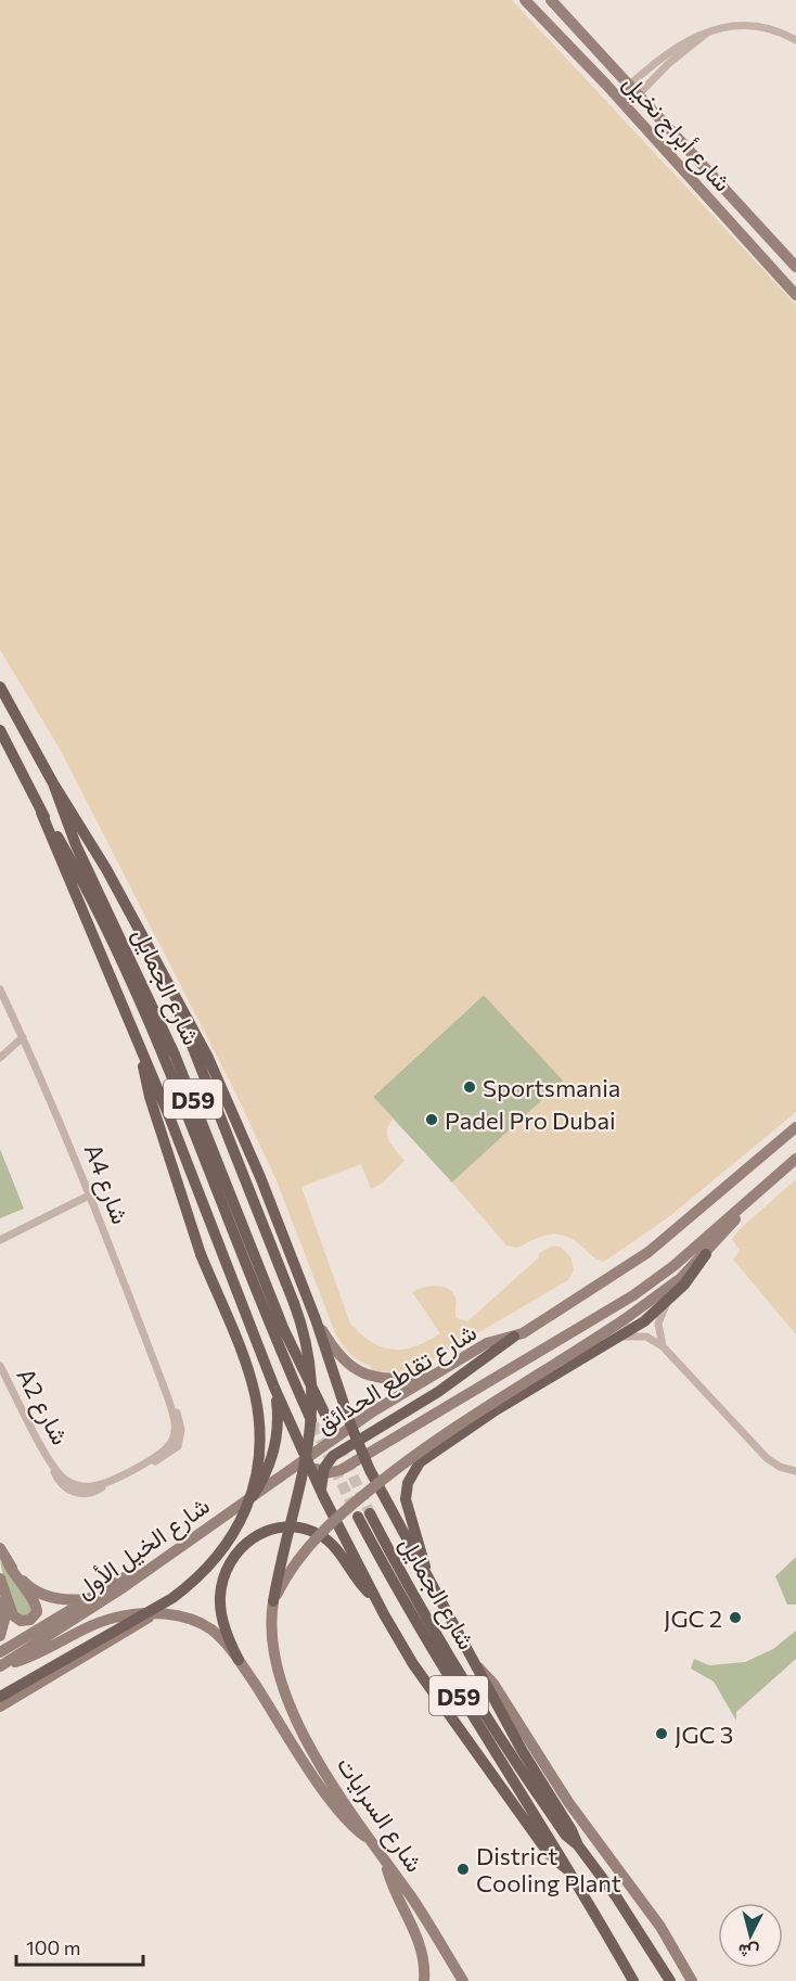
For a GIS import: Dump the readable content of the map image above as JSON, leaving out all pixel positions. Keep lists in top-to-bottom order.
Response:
{
  "streets": {
    "main road": [
      "شارع أبراج نخيل",
      "شارع الجمايل",
      "D59",
      "شارع تقاطع الحدائق",
      "شارع الخيل الأول",
      "شارع السرايات"
    ],
    "street": ["A4 شارع", "A2 شارع"]
  },
  "crossings": [
    ["A4 شارع", "A2 شارع"],
    ["شارع تقاطع الحدائق", "شارع الخيل الأول"]
  ],
  "places": [
    "Sportsmania",
    "Padel Pro Dubai",
    "JGC 2",
    "JGC 3",
    "District Cooling Plant"
  ],
  "scale_bar": "100 m",
  "north": "bottom"
}
